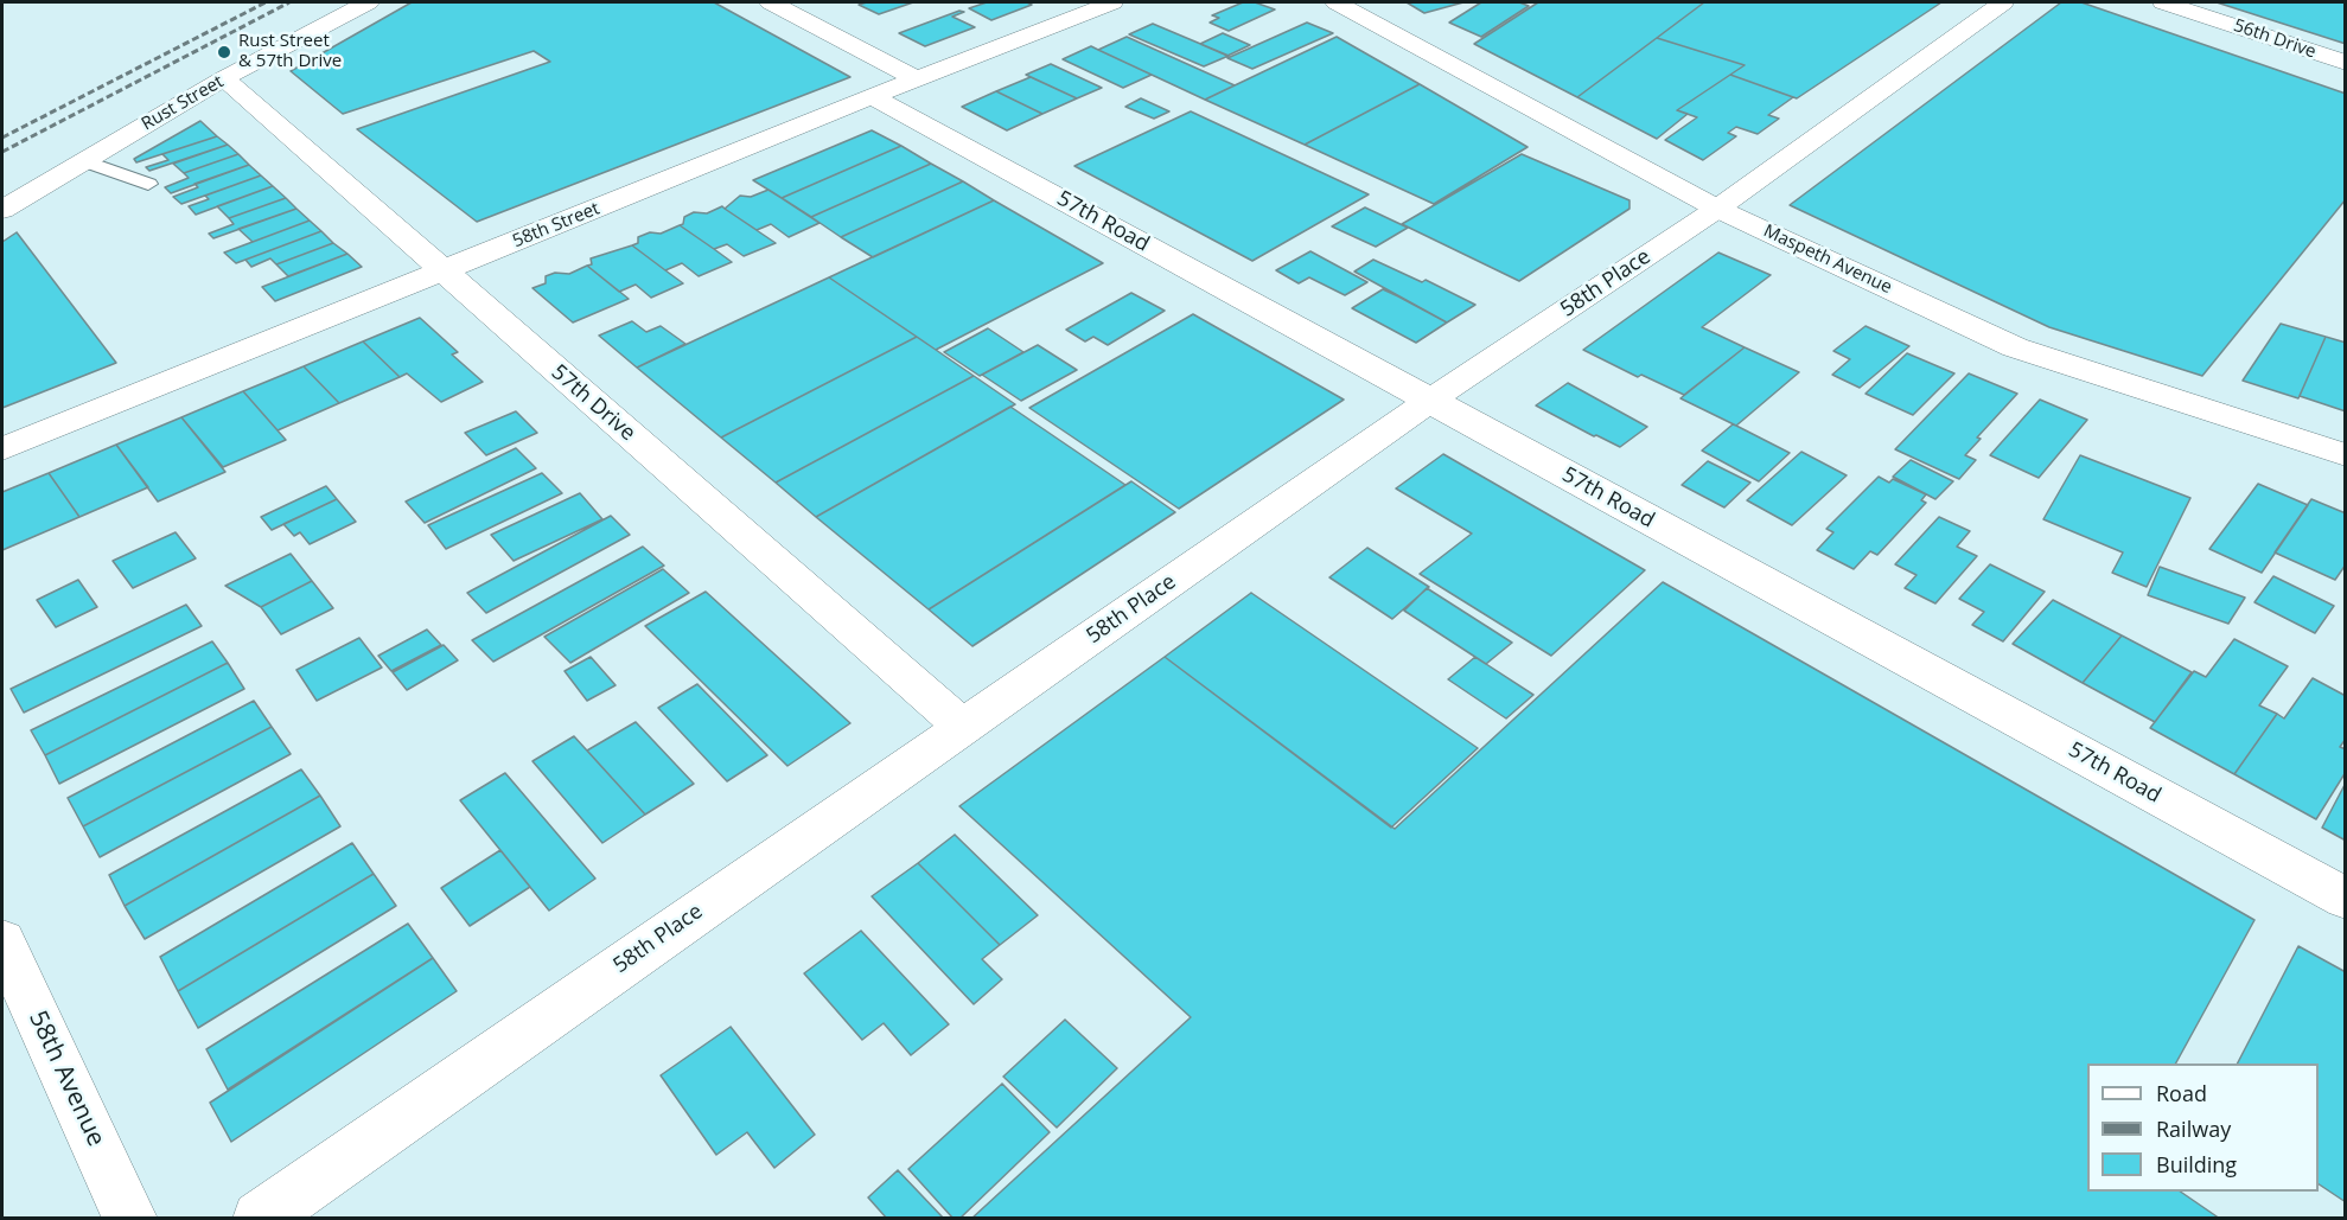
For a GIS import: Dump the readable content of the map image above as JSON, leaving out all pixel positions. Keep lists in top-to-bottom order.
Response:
{
  "streets": {
    "street": [
      "56th Drive",
      "Rust Street",
      "57th Road",
      "58th Street",
      "Maspeth Avenue",
      "58th Place",
      "57th Drive",
      "58th Avenue"
    ]
  },
  "crossings": [
    ["Rust Street", "57th Drive"],
    ["57th Road", "58th Street"],
    ["57th Road", "58th Place"],
    ["58th Street", "57th Drive"],
    ["Maspeth Avenue", "58th Place"],
    ["58th Place", "57th Drive"]
  ],
  "places": ["Rust Street & 57th Drive"],
  "legend": ["Road", "Railway", "Building"]
}
